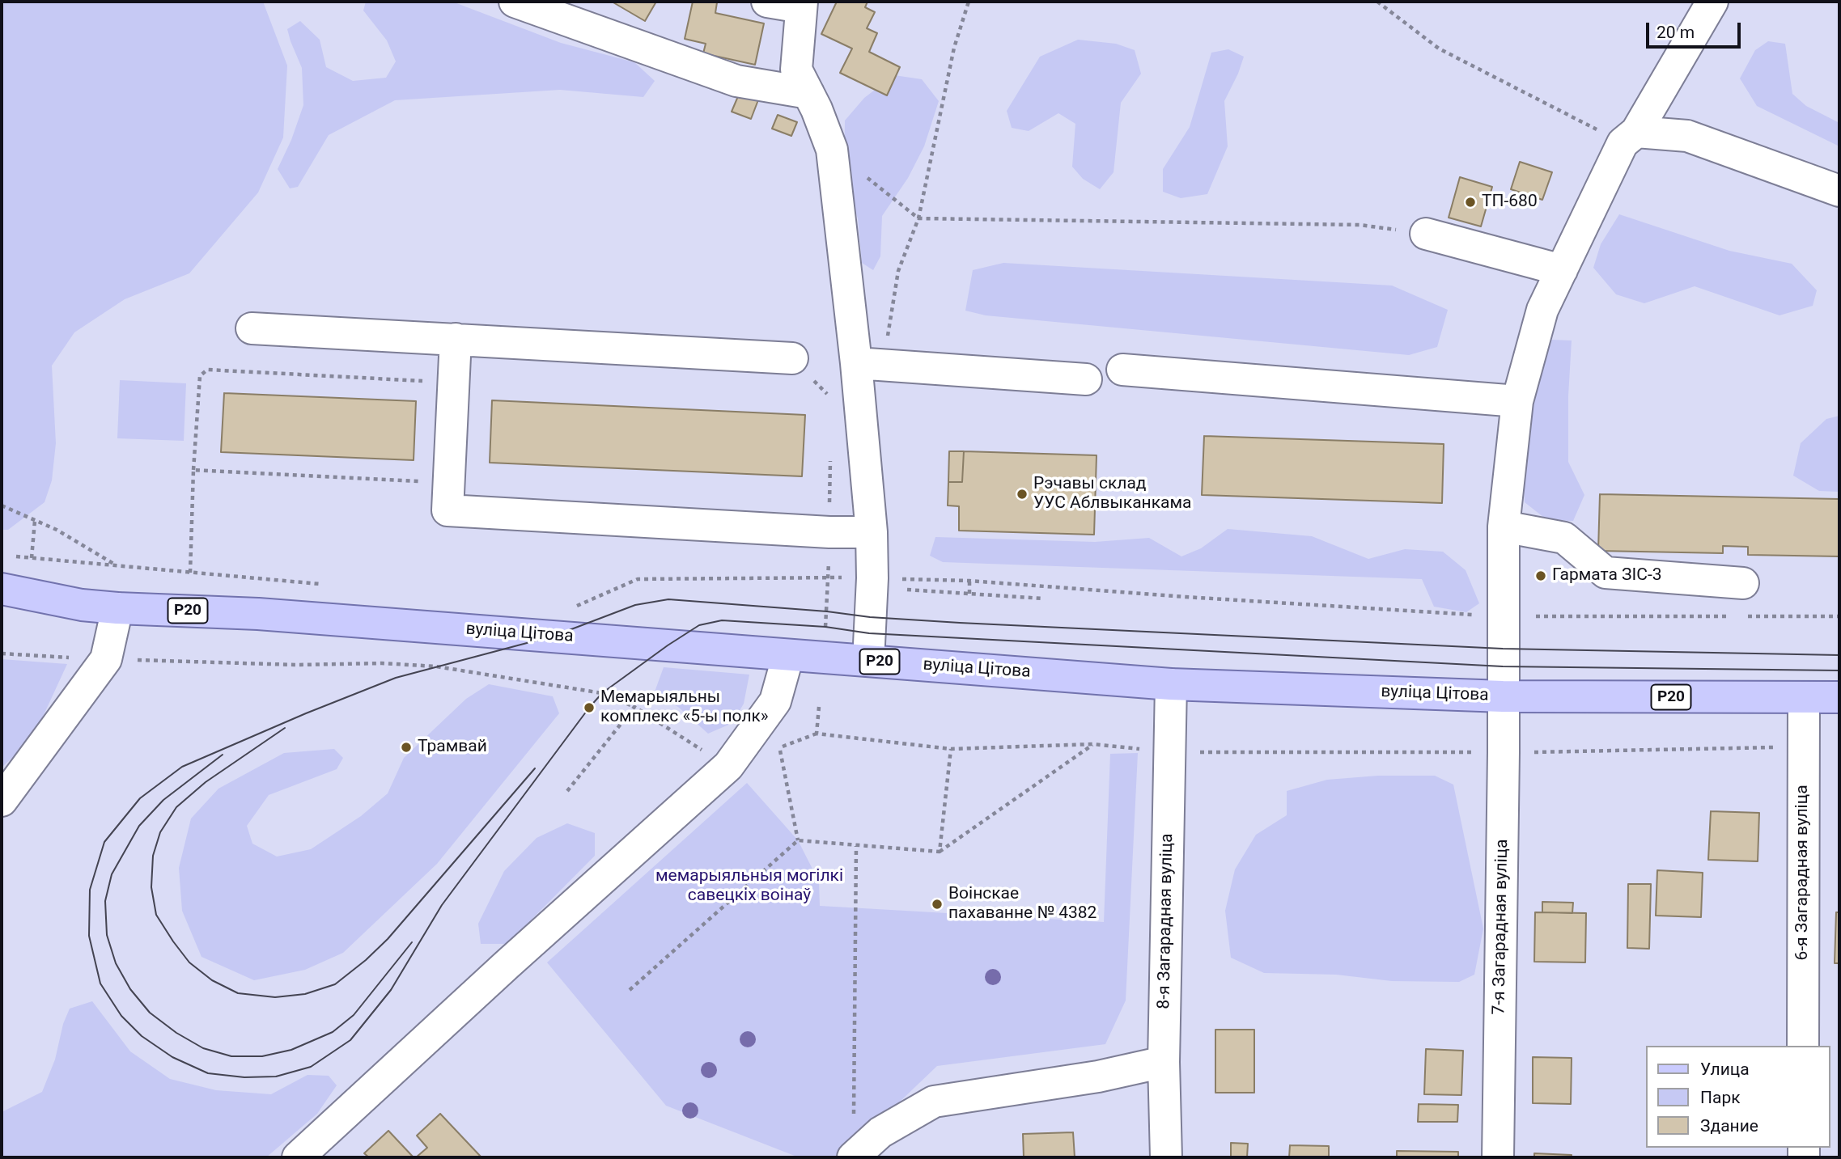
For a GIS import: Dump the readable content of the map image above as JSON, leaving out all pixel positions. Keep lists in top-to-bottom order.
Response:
{
  "streets": {
    "main road": ["Р20", "вуліца Цітова"],
    "street": ["6-я Загарадная вуліца", "8-я Загарадная вуліца", "7-я Загарадная вуліца"]
  },
  "crossings": [
    ["вуліца Цітова", "6-я Загарадная вуліца"],
    ["вуліца Цітова", "8-я Загарадная вуліца"],
    ["вуліца Цітова", "7-я Загарадная вуліца"]
  ],
  "parks": ["мемарыяльныя могілкі савецкіх воінаў"],
  "places": [
    "ТП-680",
    "Рэчавы склад УУС Аблвыканкама",
    "Гармата ЗІС-3",
    "Мемарыяльны комплекс «5-ы полк»",
    "Трамвай",
    "Воінскае пахаванне № 4382"
  ],
  "legend": ["Улица", "Парк", "Здание"],
  "scale_bar": "20 m"
}
